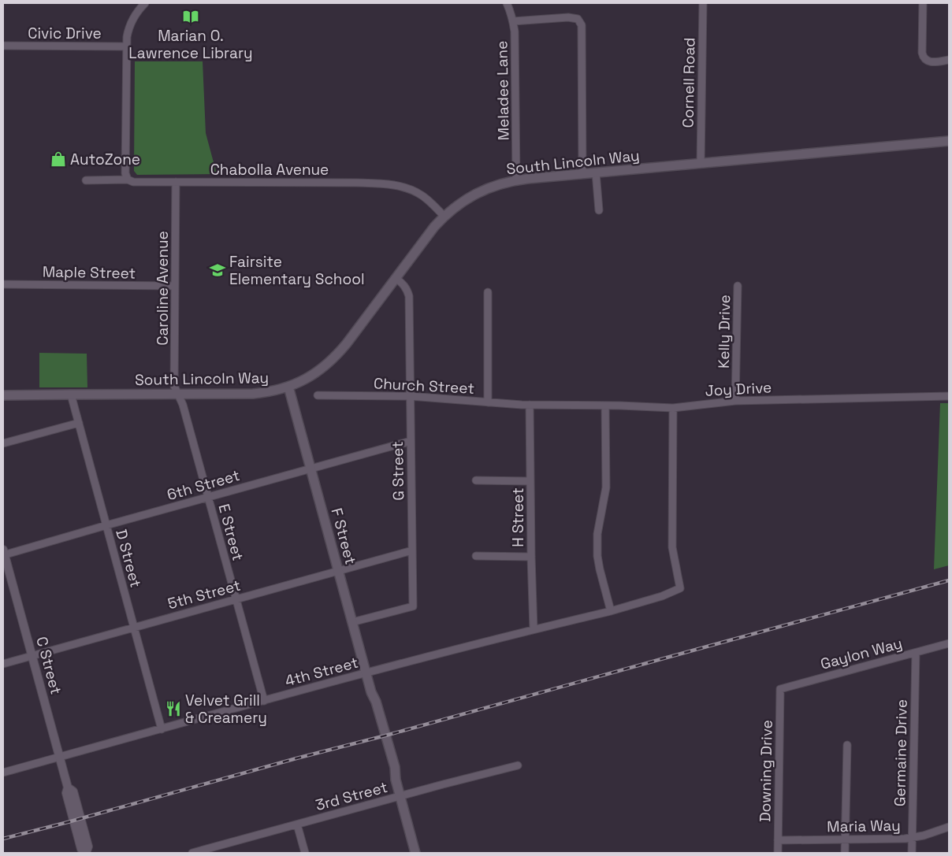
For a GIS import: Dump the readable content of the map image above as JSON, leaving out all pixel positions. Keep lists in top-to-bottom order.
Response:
{
  "streets": {
    "main road": ["South Lincoln Way", "F Street"],
    "street": [
      "Civic Drive",
      "Cornell Road",
      "Meladee Lane",
      "Chabolla Avenue",
      "Maple Street",
      "Caroline Avenue",
      "Kelly Drive",
      "Church Street",
      "Joy Drive",
      "G Street",
      "6th Street",
      "H Street",
      "E Street",
      "D Street",
      "5th Street",
      "Gaylon Way",
      "C Street",
      "4th Street",
      "Germaine Drive",
      "Downing Drive",
      "3rd Street",
      "Maria Way"
    ]
  },
  "crossings": [
    ["Cornell Road", "South Lincoln Way"],
    ["Meladee Lane", "South Lincoln Way"],
    ["South Lincoln Way", "Chabolla Avenue"],
    ["South Lincoln Way", "Caroline Avenue"],
    ["South Lincoln Way", "G Street"],
    ["South Lincoln Way", "E Street"],
    ["South Lincoln Way", "F Street"],
    ["South Lincoln Way", "D Street"],
    ["Chabolla Avenue", "Caroline Avenue"],
    ["Maple Street", "Caroline Avenue"],
    ["Caroline Avenue", "E Street"],
    ["Kelly Drive", "Joy Drive"],
    ["Church Street", "Joy Drive"],
    ["Church Street", "G Street"],
    ["Church Street", "H Street"],
    ["Joy Drive", "H Street"],
    ["Joy Drive", "4th Street"],
    ["G Street", "6th Street"],
    ["G Street", "F Street"],
    ["G Street", "5th Street"],
    ["6th Street", "E Street"],
    ["6th Street", "F Street"],
    ["6th Street", "D Street"],
    ["6th Street", "C Street"],
    ["H Street", "4th Street"],
    ["E Street", "5th Street"],
    ["E Street", "4th Street"],
    ["F Street", "5th Street"],
    ["F Street", "4th Street"],
    ["F Street", "3rd Street"],
    ["D Street", "5th Street"],
    ["D Street", "4th Street"],
    ["5th Street", "C Street"],
    ["Gaylon Way", "Germaine Drive"],
    ["Gaylon Way", "Downing Drive"],
    ["C Street", "4th Street"],
    ["Germaine Drive", "Maria Way"],
    ["Downing Drive", "Maria Way"]
  ],
  "places": {
    "library": ["Marian O. Lawrence Library"],
    "shop": ["AutoZone"],
    "school or university": ["Fairsite Elementary School"],
    "restaurant": ["Velvet Grill & Creamery"]
  }
}
